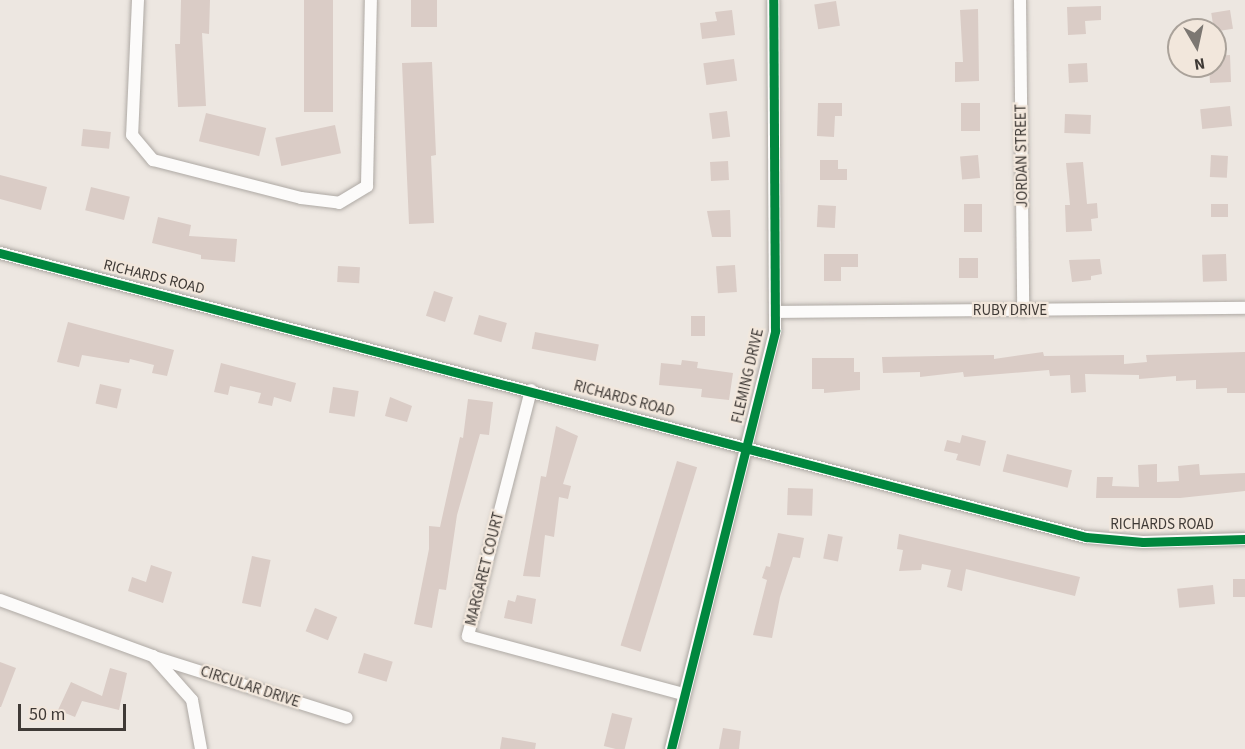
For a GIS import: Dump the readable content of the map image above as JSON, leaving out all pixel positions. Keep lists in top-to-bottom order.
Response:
{
  "streets": {
    "street": [
      "JORDAN STREET",
      "RICHARDS ROAD",
      "RUBY DRIVE",
      "FLEMING DRIVE",
      "MARGARET COURT",
      "CIRCULAR DRIVE"
    ]
  },
  "crossings": [
    ["JORDAN STREET", "RUBY DRIVE"],
    ["RICHARDS ROAD", "FLEMING DRIVE"],
    ["RICHARDS ROAD", "MARGARET COURT"],
    ["RUBY DRIVE", "FLEMING DRIVE"],
    ["FLEMING DRIVE", "MARGARET COURT"]
  ],
  "scale_bar": "50 m",
  "north": "bottom"
}
